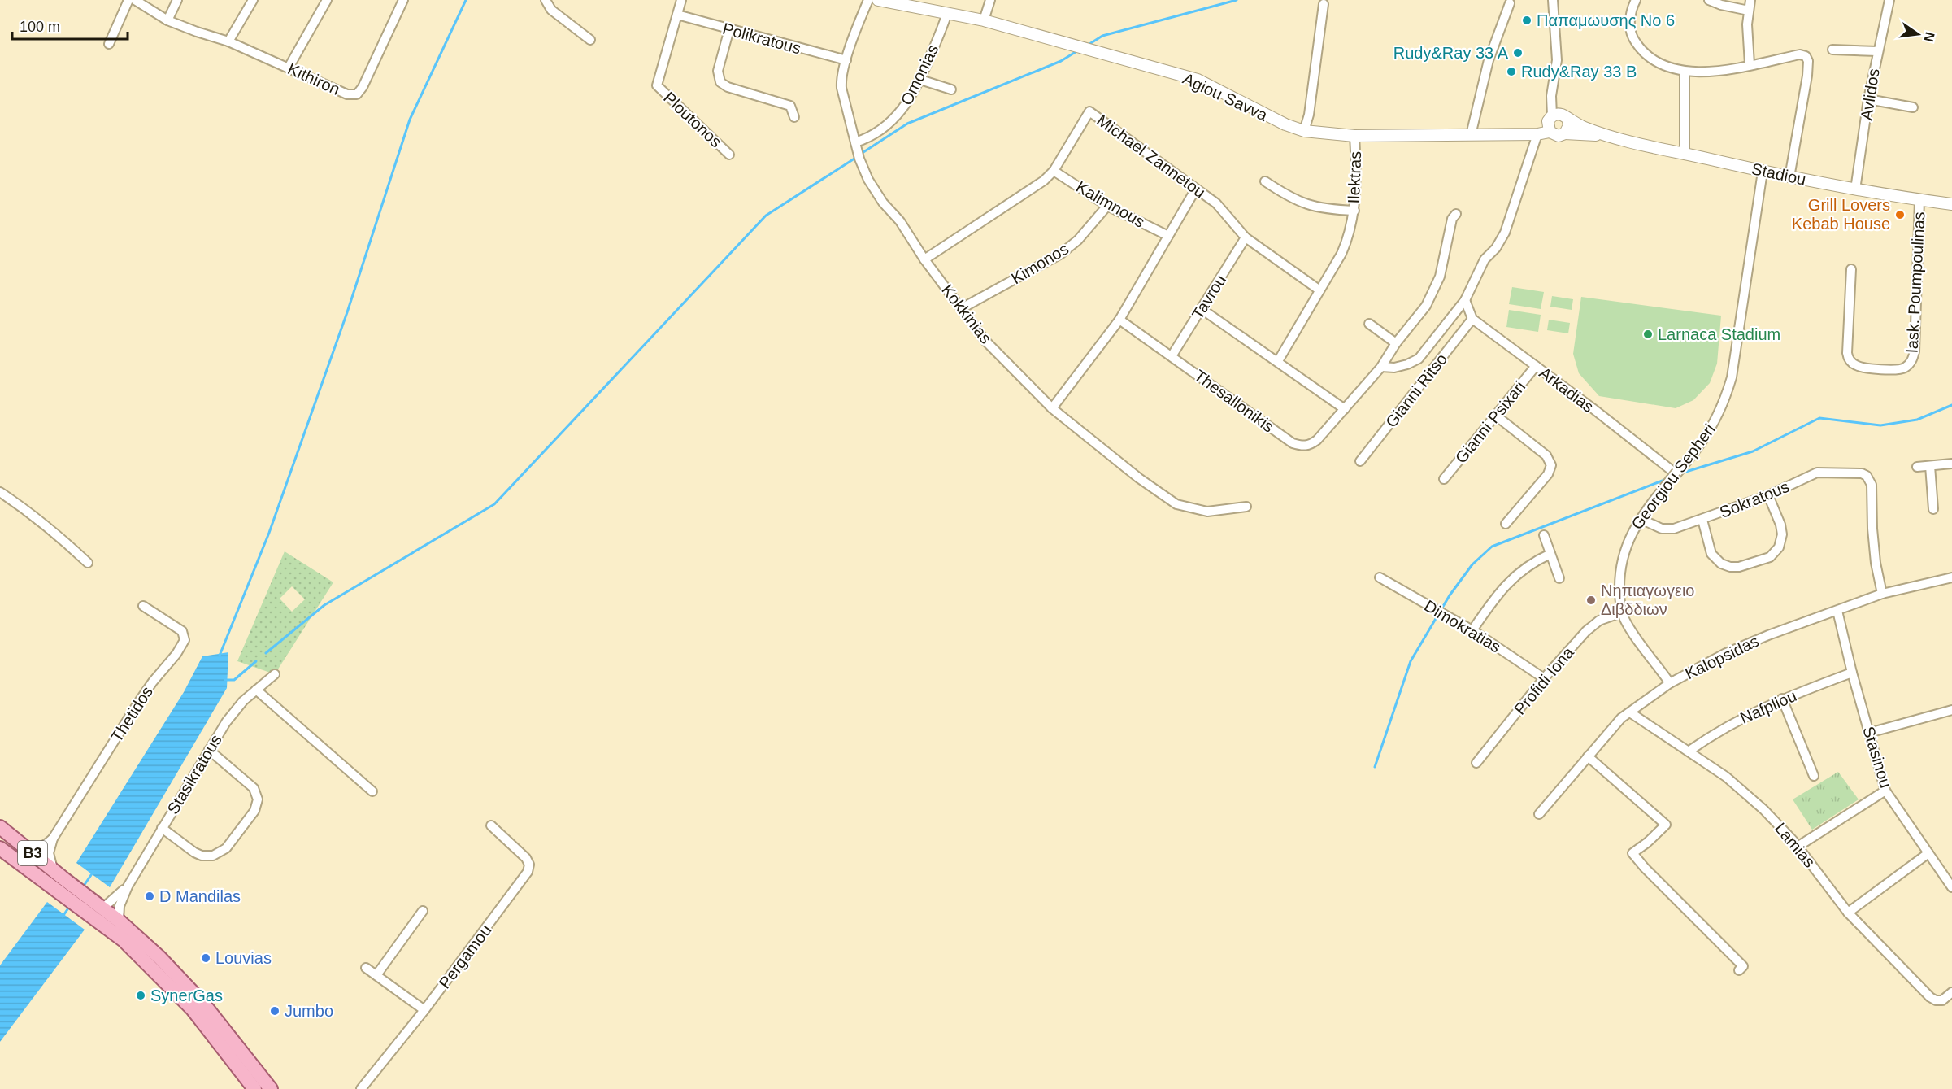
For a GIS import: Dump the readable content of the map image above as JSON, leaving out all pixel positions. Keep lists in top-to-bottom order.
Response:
{
  "streets": {
    "main road": ["B3"],
    "street": [
      "Polikratous",
      "Omonias",
      "Kithiron",
      "Avlidos",
      "Agiou Savva",
      "Ploutonos",
      "Michael Zannetou",
      "Stadiou",
      "Ilektras",
      "Kalimnous",
      "Kimonos",
      "lask. Poumpoulinas",
      "Tavrou",
      "Kokkinias",
      "Arkadias",
      "Gianni Ritso",
      "Thesallonikis",
      "Gianni Psixari",
      "Georgiou Sepheri",
      "Sokratous",
      "Dimokratias",
      "Kalopsidas",
      "Profidi Iona",
      "Nafpliou",
      "Thetidos",
      "Stasinou",
      "Stasikratous",
      "Lamias",
      "Pergamou"
    ]
  },
  "crossings": [
    ["Polikratous", "Ploutonos"],
    ["Polikratous", "Kokkinias"],
    ["Omonias", "Agiou Savva"],
    ["Omonias", "Kokkinias"],
    ["Avlidos", "Stadiou"],
    ["Agiou Savva", "Stadiou"],
    ["Agiou Savva", "Ilektras"],
    ["Michael Zannetou", "Kalimnous"],
    ["Michael Zannetou", "Tavrou"],
    ["Michael Zannetou", "Kokkinias"],
    ["Stadiou", "lask. Poumpoulinas"],
    ["Stadiou", "Georgiou Sepheri"],
    ["Kalimnous", "Kimonos"],
    ["Kimonos", "Kokkinias"],
    ["Tavrou", "Thesallonikis"],
    ["Arkadias", "Gianni Ritso"],
    ["Arkadias", "Gianni Psixari"],
    ["Arkadias", "Georgiou Sepheri"],
    ["Georgiou Sepheri", "Sokratous"],
    ["Georgiou Sepheri", "Kalopsidas"],
    ["Georgiou Sepheri", "Profidi Iona"],
    ["Sokratous", "Kalopsidas"],
    ["Dimokratias", "Profidi Iona"],
    ["Kalopsidas", "Stasinou"],
    ["Kalopsidas", "Lamias"],
    ["Nafpliou", "Stasinou"],
    ["Nafpliou", "Lamias"],
    ["Thetidos", "B3"],
    ["Stasikratous", "B3"]
  ],
  "places": [
    "Παπαμωυσης No 6",
    "Rudy&Ray 33 A",
    "Rudy&Ray 33 B",
    "Grill Lovers Kebab House",
    "Larnaca Stadium",
    "Νηπιαγωγειο Διβδδιων",
    "D Mandilas",
    "Louvias",
    "SynerGas",
    "Jumbo"
  ],
  "scale_bar": "100 m",
  "north": "right"
}
